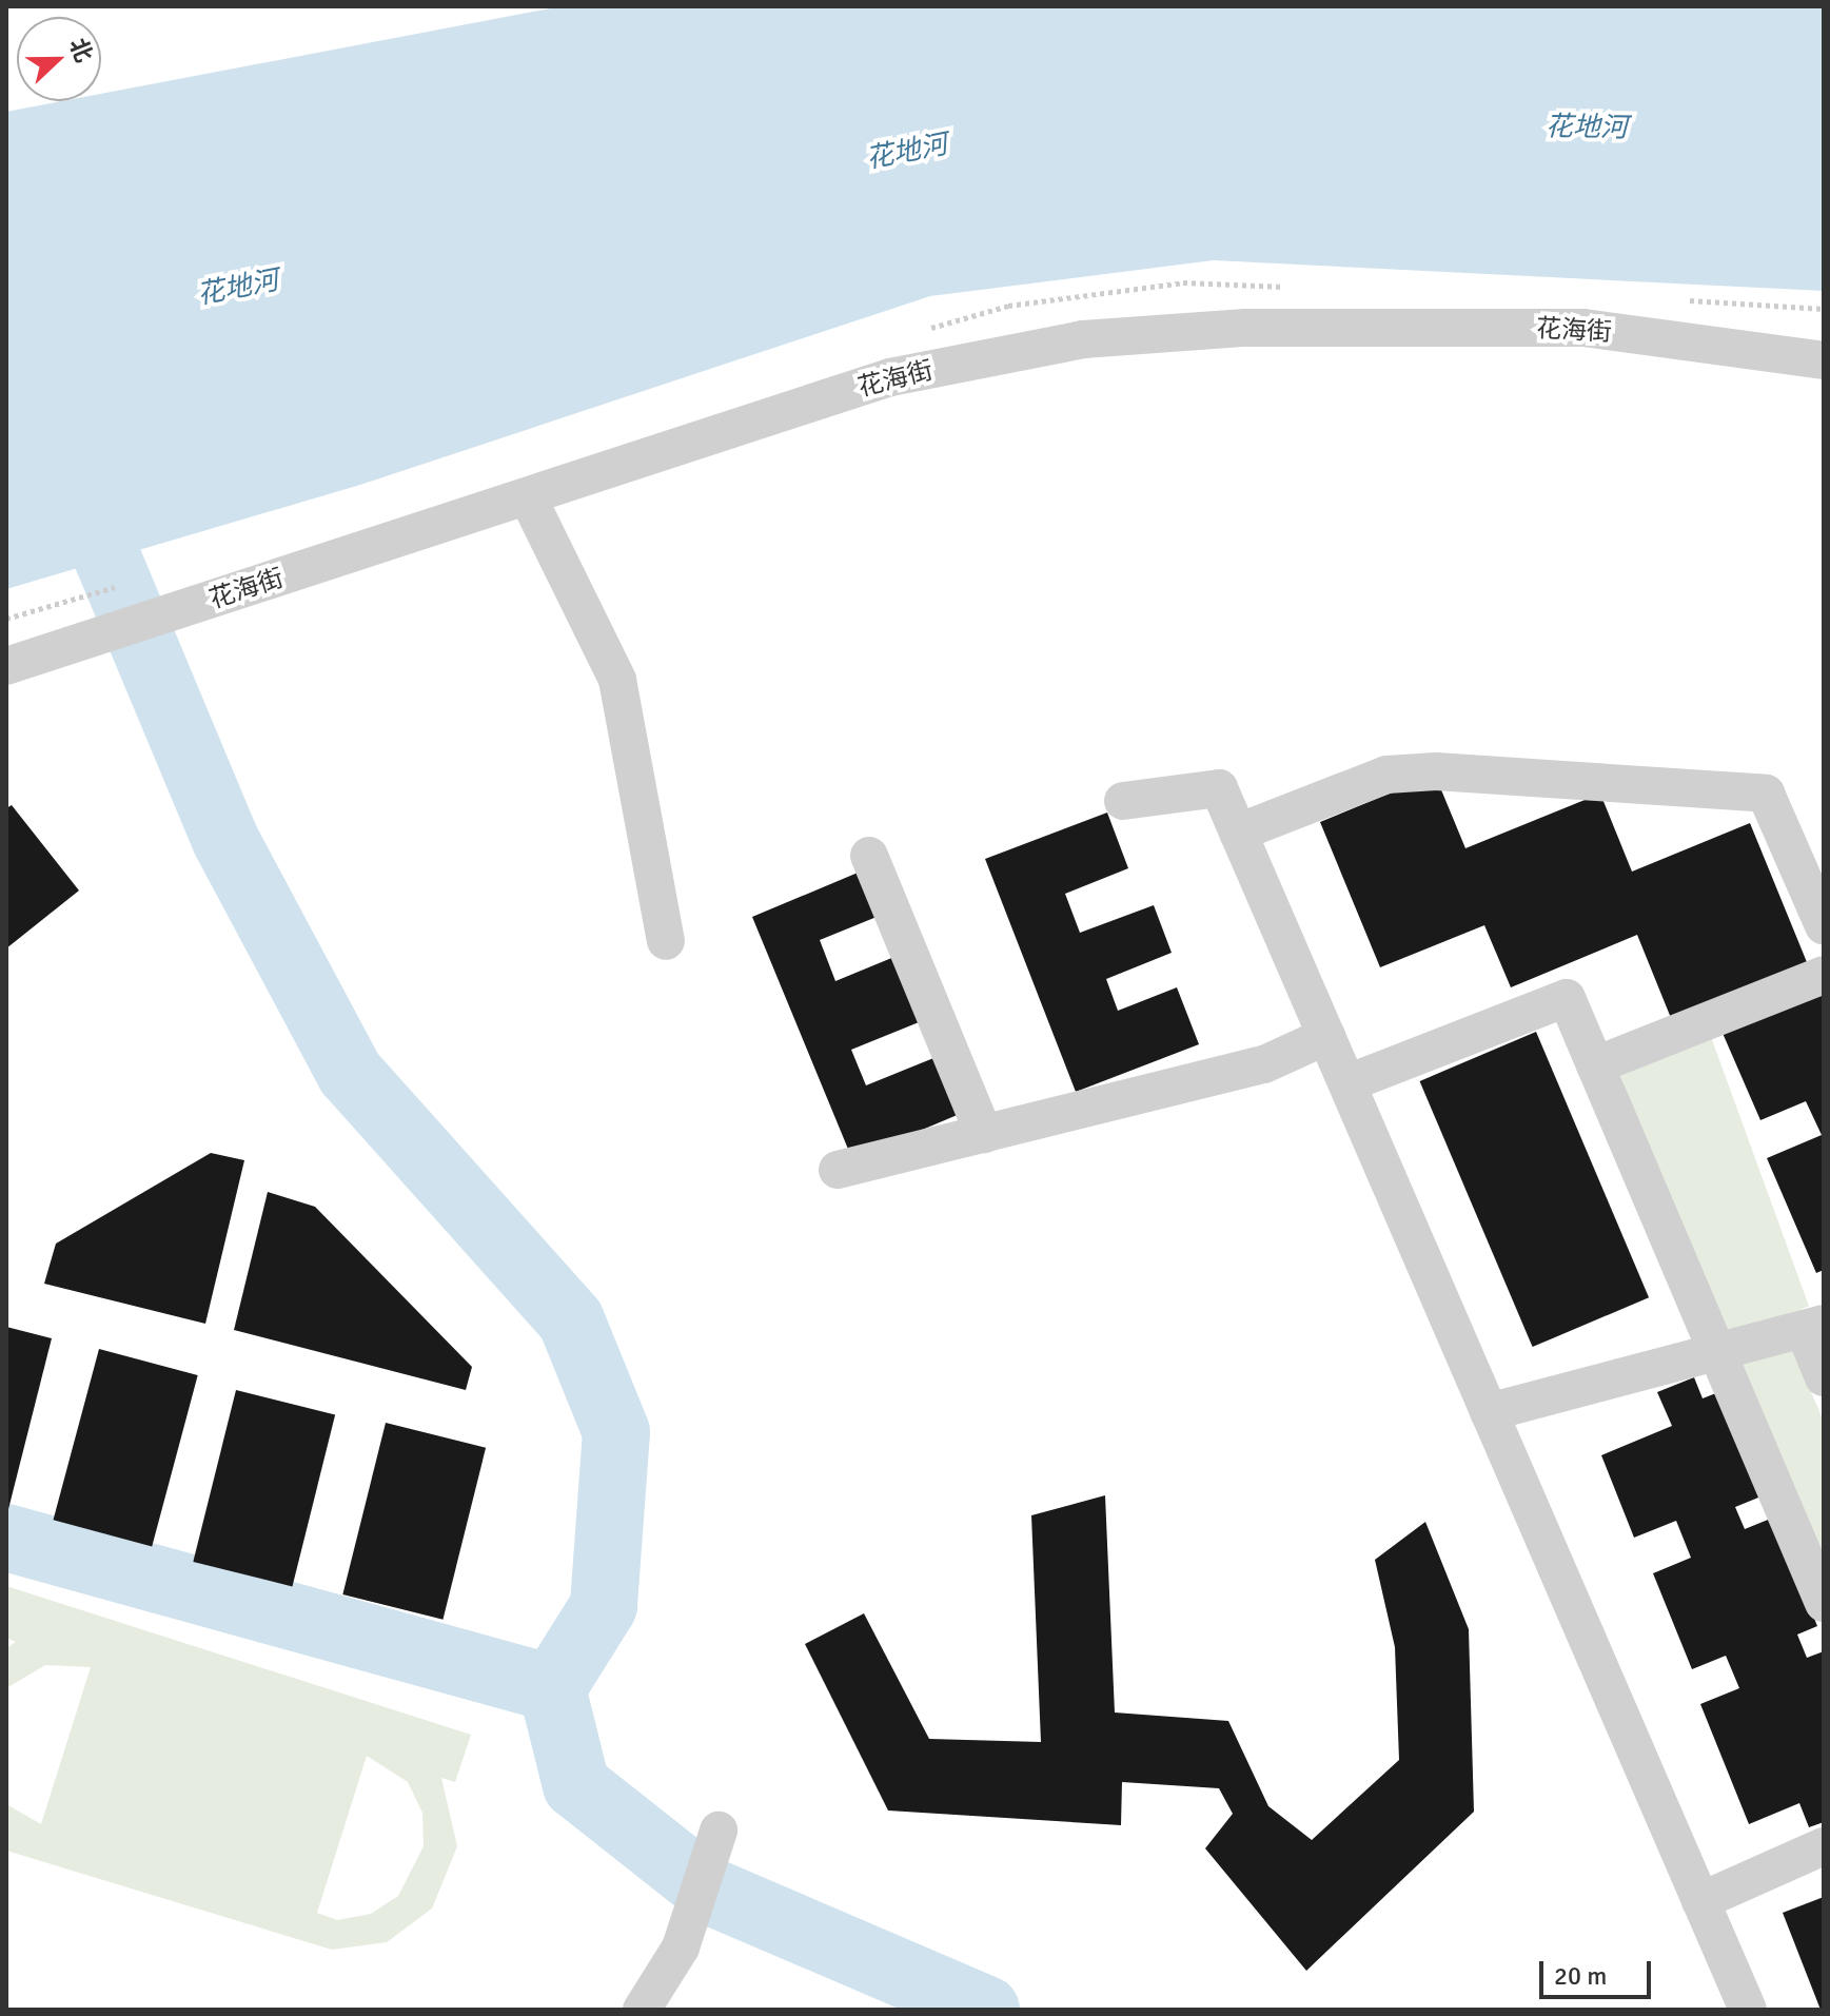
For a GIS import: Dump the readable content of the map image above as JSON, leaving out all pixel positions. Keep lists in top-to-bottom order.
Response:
{
  "streets": {
    "street": ["花海街"]
  },
  "water": ["花地河"],
  "scale_bar": "20 m",
  "north": "right"
}
